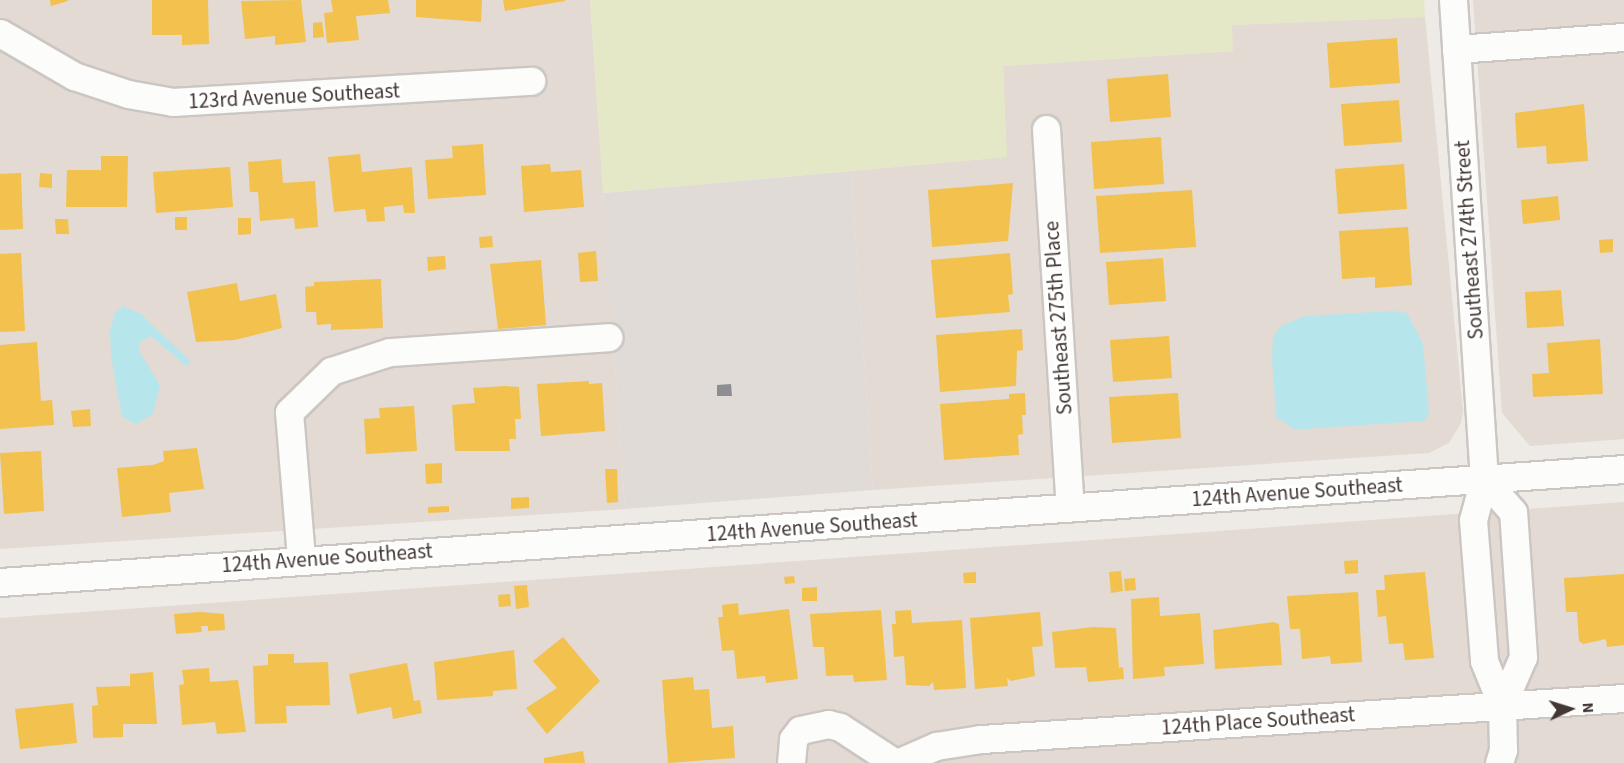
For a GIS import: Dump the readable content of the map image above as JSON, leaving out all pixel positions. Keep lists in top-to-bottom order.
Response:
{
  "streets": {
    "street": [
      "123rd Avenue Southeast",
      "Southeast 274th Street",
      "Southeast 275th Place",
      "124th Avenue Southeast",
      "124th Place Southeast"
    ]
  },
  "crossings": [
    ["Southeast 274th Street", "124th Avenue Southeast"],
    ["Southeast 274th Street", "124th Place Southeast"],
    ["Southeast 275th Place", "124th Avenue Southeast"]
  ],
  "north": "right"
}
